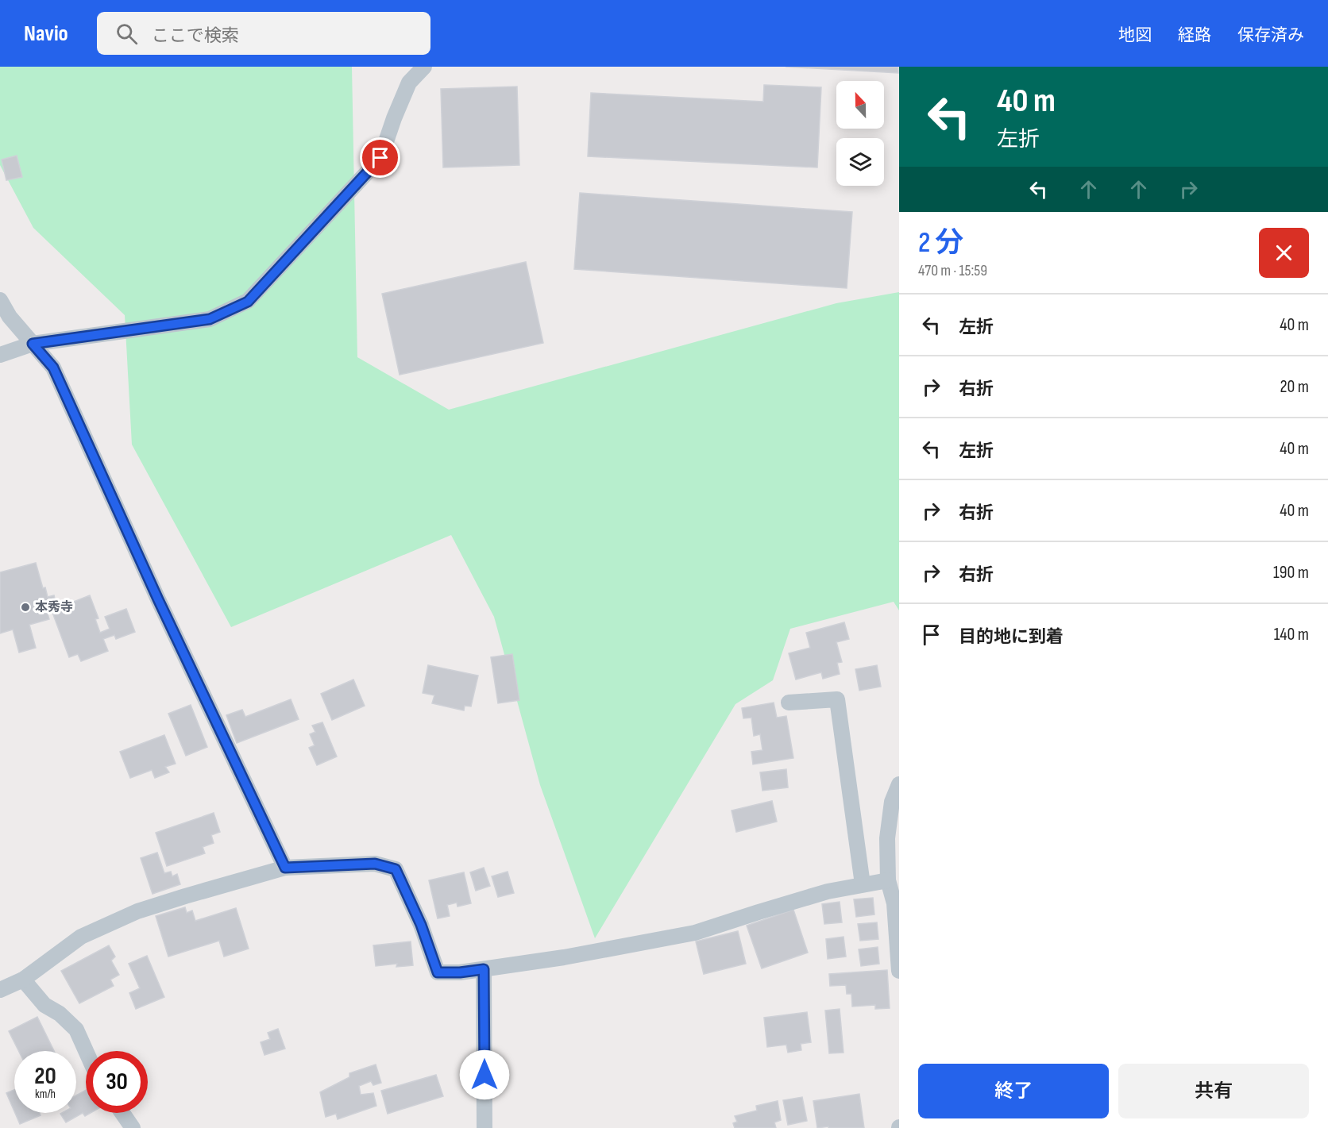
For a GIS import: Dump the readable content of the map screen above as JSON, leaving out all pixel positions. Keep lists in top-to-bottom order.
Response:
{
  "places": ["本秀寺"],
  "north": "top",
  "page": {
    "header": "Navio",
    "search": "ここで検索",
    "nav": ["地図", "経路", "保存済み"],
    "turn": ["40 m", "左折"],
    "heading": ["2 分", "470 m · 15:59"],
    "list": [
      {
        "name": "左折",
        "value": "40 m"
      },
      {
        "name": "右折",
        "value": "20 m"
      },
      {
        "name": "左折",
        "value": "40 m"
      },
      {
        "name": "右折",
        "value": "40 m"
      },
      {
        "name": "右折",
        "value": "190 m"
      },
      {
        "name": "目的地に到着",
        "value": "140 m"
      }
    ],
    "speed": "20 km/h",
    "limit": "30",
    "buttons": ["終了", "共有"]
  }
}
